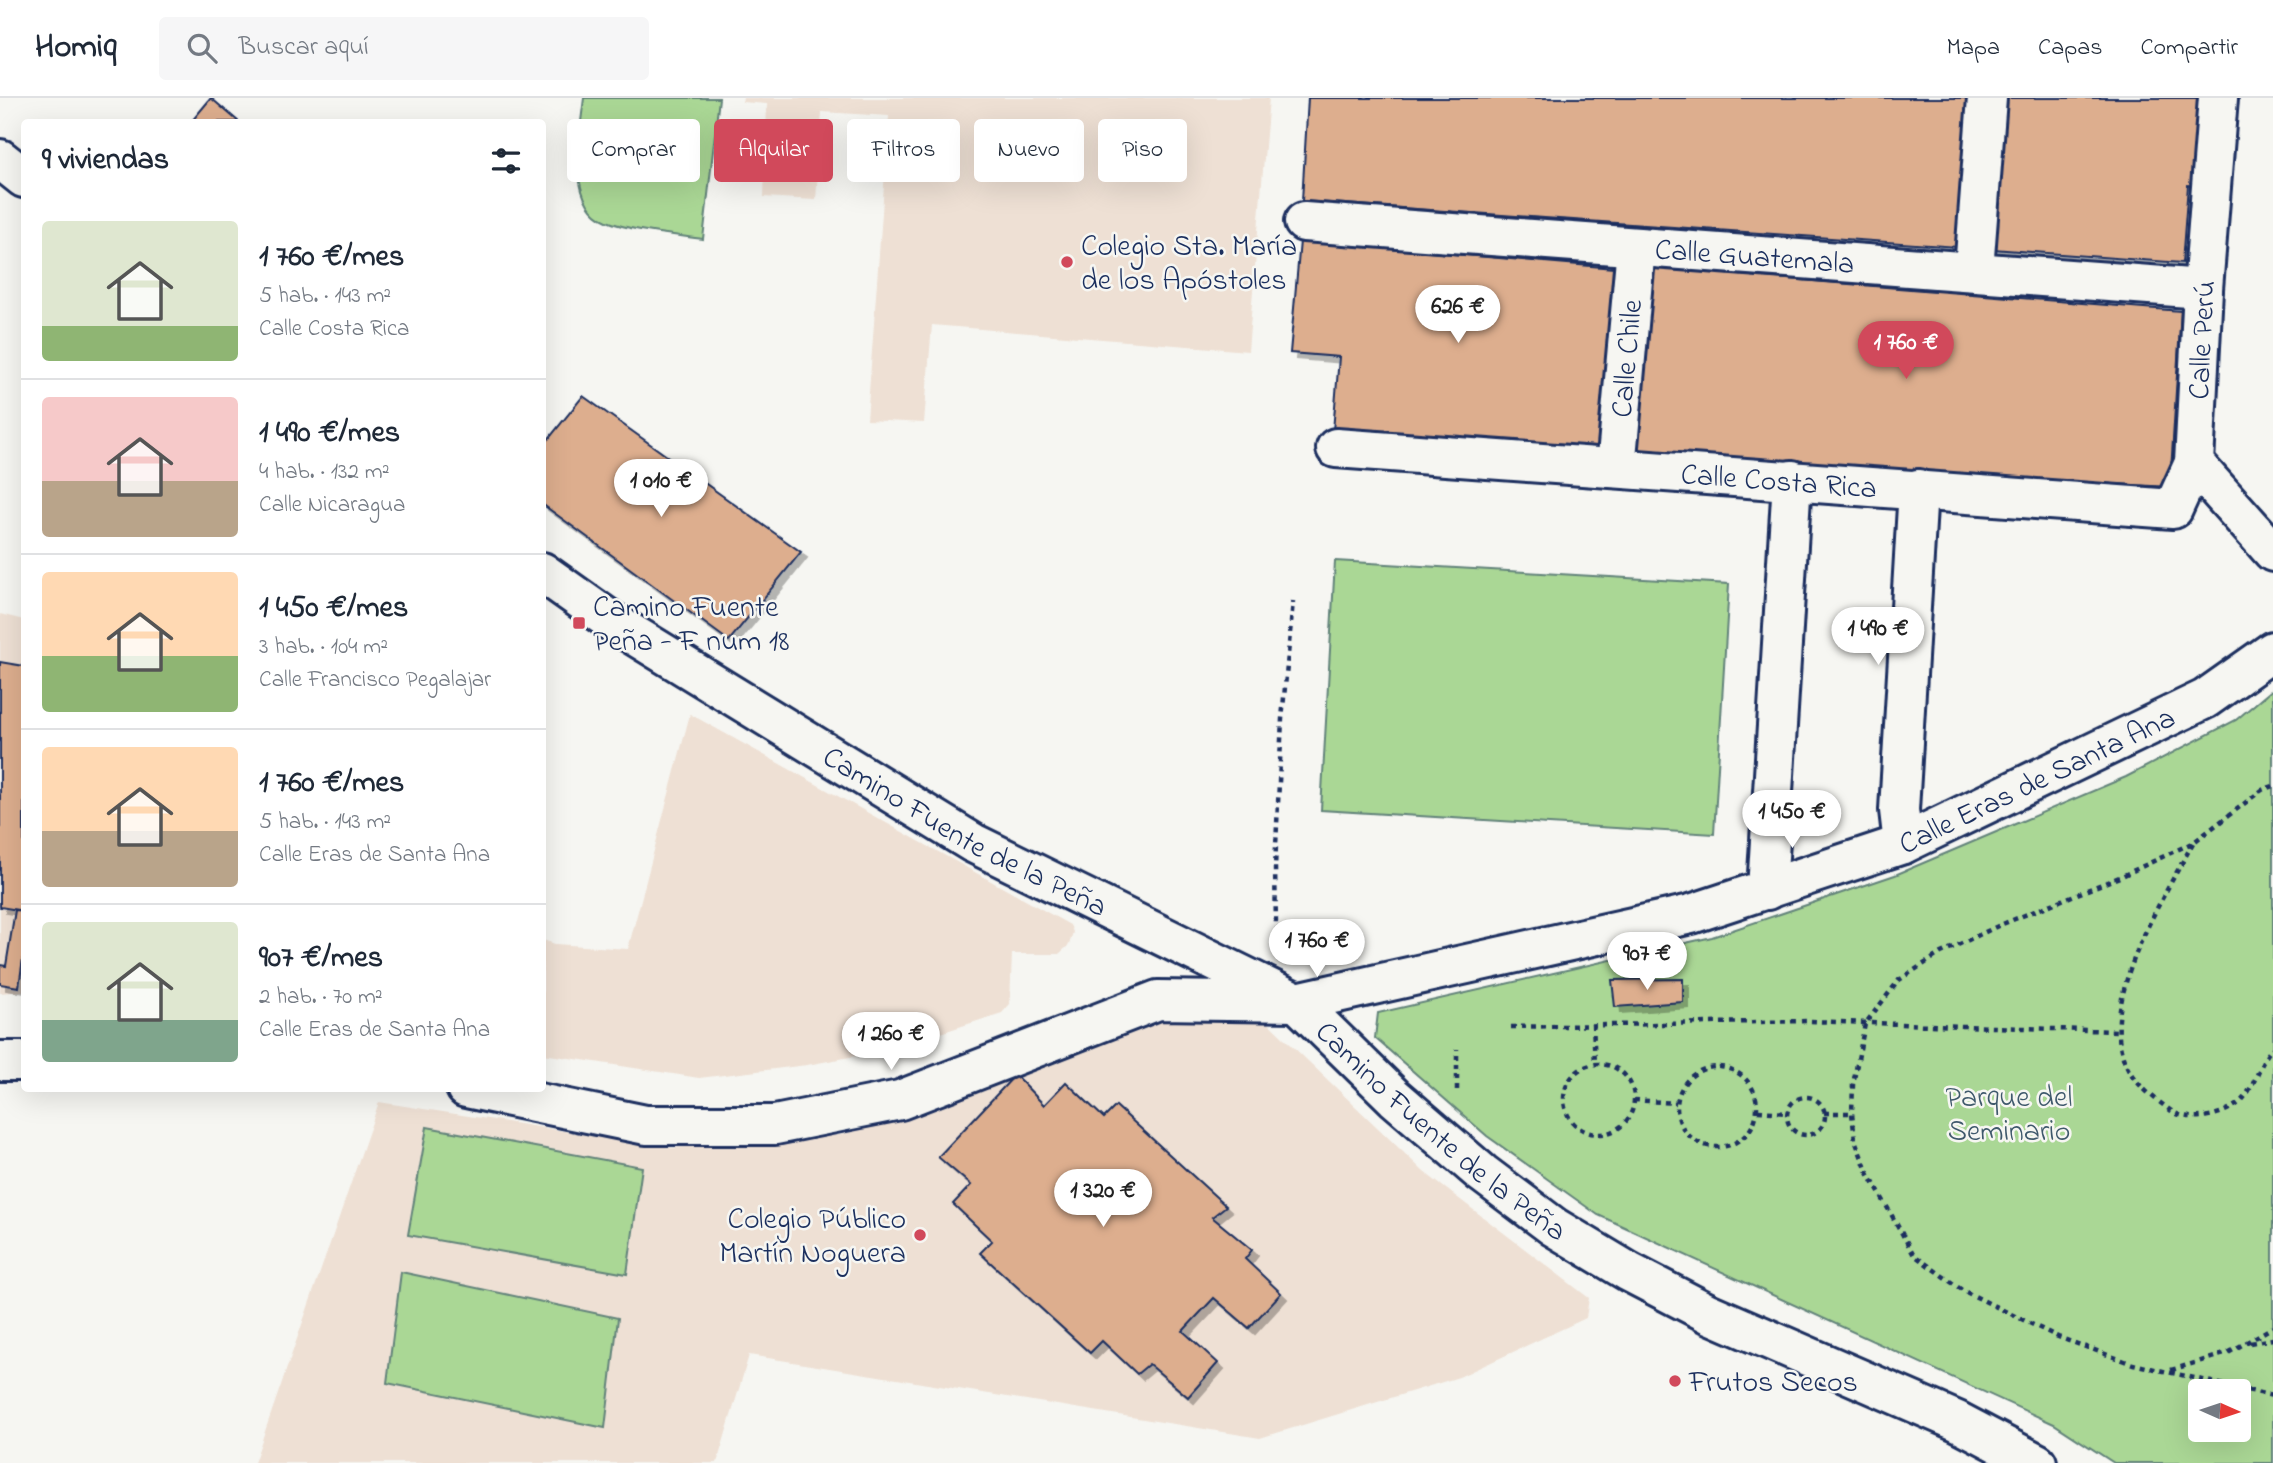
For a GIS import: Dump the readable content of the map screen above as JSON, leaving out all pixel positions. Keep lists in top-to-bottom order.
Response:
{
  "streets": {
    "street": [
      "Calle Guatemala",
      "Calle Perú",
      "Calle Chile",
      "Calle Costa Rica",
      "Calle Eras de Santa Ana",
      "Camino Fuente de la Peña"
    ]
  },
  "crossings": [
    ["Calle Guatemala", "Calle Perú"],
    ["Calle Guatemala", "Calle Chile"],
    ["Calle Perú", "Calle Costa Rica"],
    ["Calle Chile", "Calle Costa Rica"],
    ["Calle Eras de Santa Ana", "Camino Fuente de la Peña"]
  ],
  "parks": ["Parque del Seminario"],
  "places": {
    "other": ["Colegio Sta. María de los Apóstoles", "Colegio Público Martín Noguera", "Frutos Secos"],
    "transit": ["Camino Fuente Peña - F num 18"]
  },
  "north": "right",
  "page": {
    "header": "Homiq",
    "search": "Buscar aquí",
    "nav": ["Mapa", "Capas", "Compartir"],
    "chip": [
      "Comprar",
      "Alquilar",
      "Filtros",
      "Nuevo",
      "Piso"
    ],
    "heading": "9 viviendas",
    "list": [
      {
        "name": "1 760 €/mes",
        "note": "5 hab. · 143 m² · Calle Costa Rica"
      },
      {
        "name": "1 490 €/mes",
        "note": "4 hab. · 132 m² · Calle Nicaragua"
      },
      {
        "name": "1 450 €/mes",
        "note": "3 hab. · 104 m² · Calle Francisco Pegalajar"
      },
      {
        "name": "1 760 €/mes",
        "note": "5 hab. · 143 m² · Calle Eras de Santa Ana"
      },
      {
        "name": "907 €/mes",
        "note": "2 hab. · 70 m² · Calle Eras de Santa Ana"
      }
    ],
    "price": [
      "626 €",
      "1 760 €",
      "1 010 €",
      "1 490 €",
      "1 450 €",
      "1 760 €",
      "907 €",
      "1 260 €",
      "1 320 €"
    ]
  }
}
